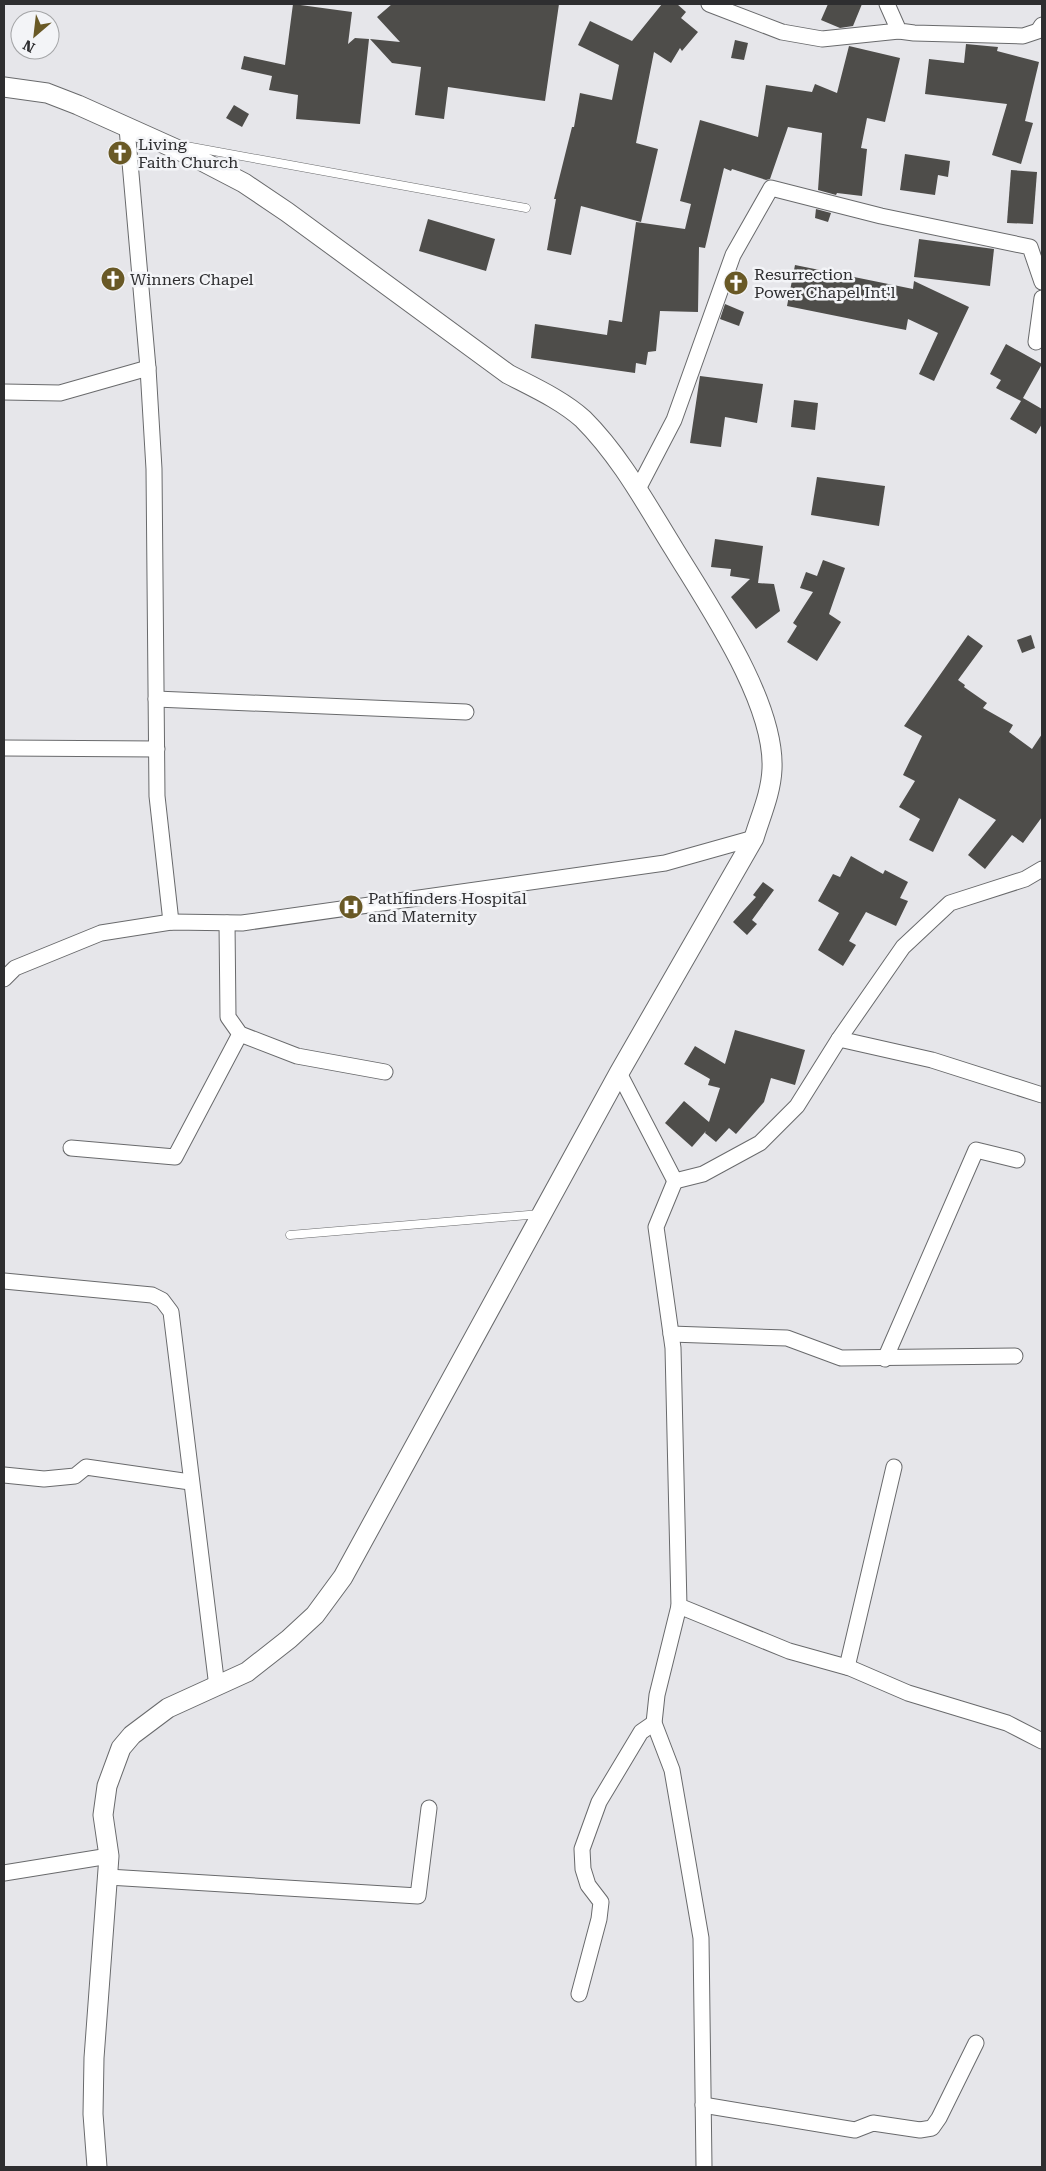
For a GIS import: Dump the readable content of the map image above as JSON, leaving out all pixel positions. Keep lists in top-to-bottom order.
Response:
{
  "places": {
    "church": ["Living Faith Church", "Winners Chapel", "Resurrection Power Chapel Int'l"],
    "hospital": ["Pathfinders Hospital and Maternity"]
  },
  "north": "bottom left"
}
